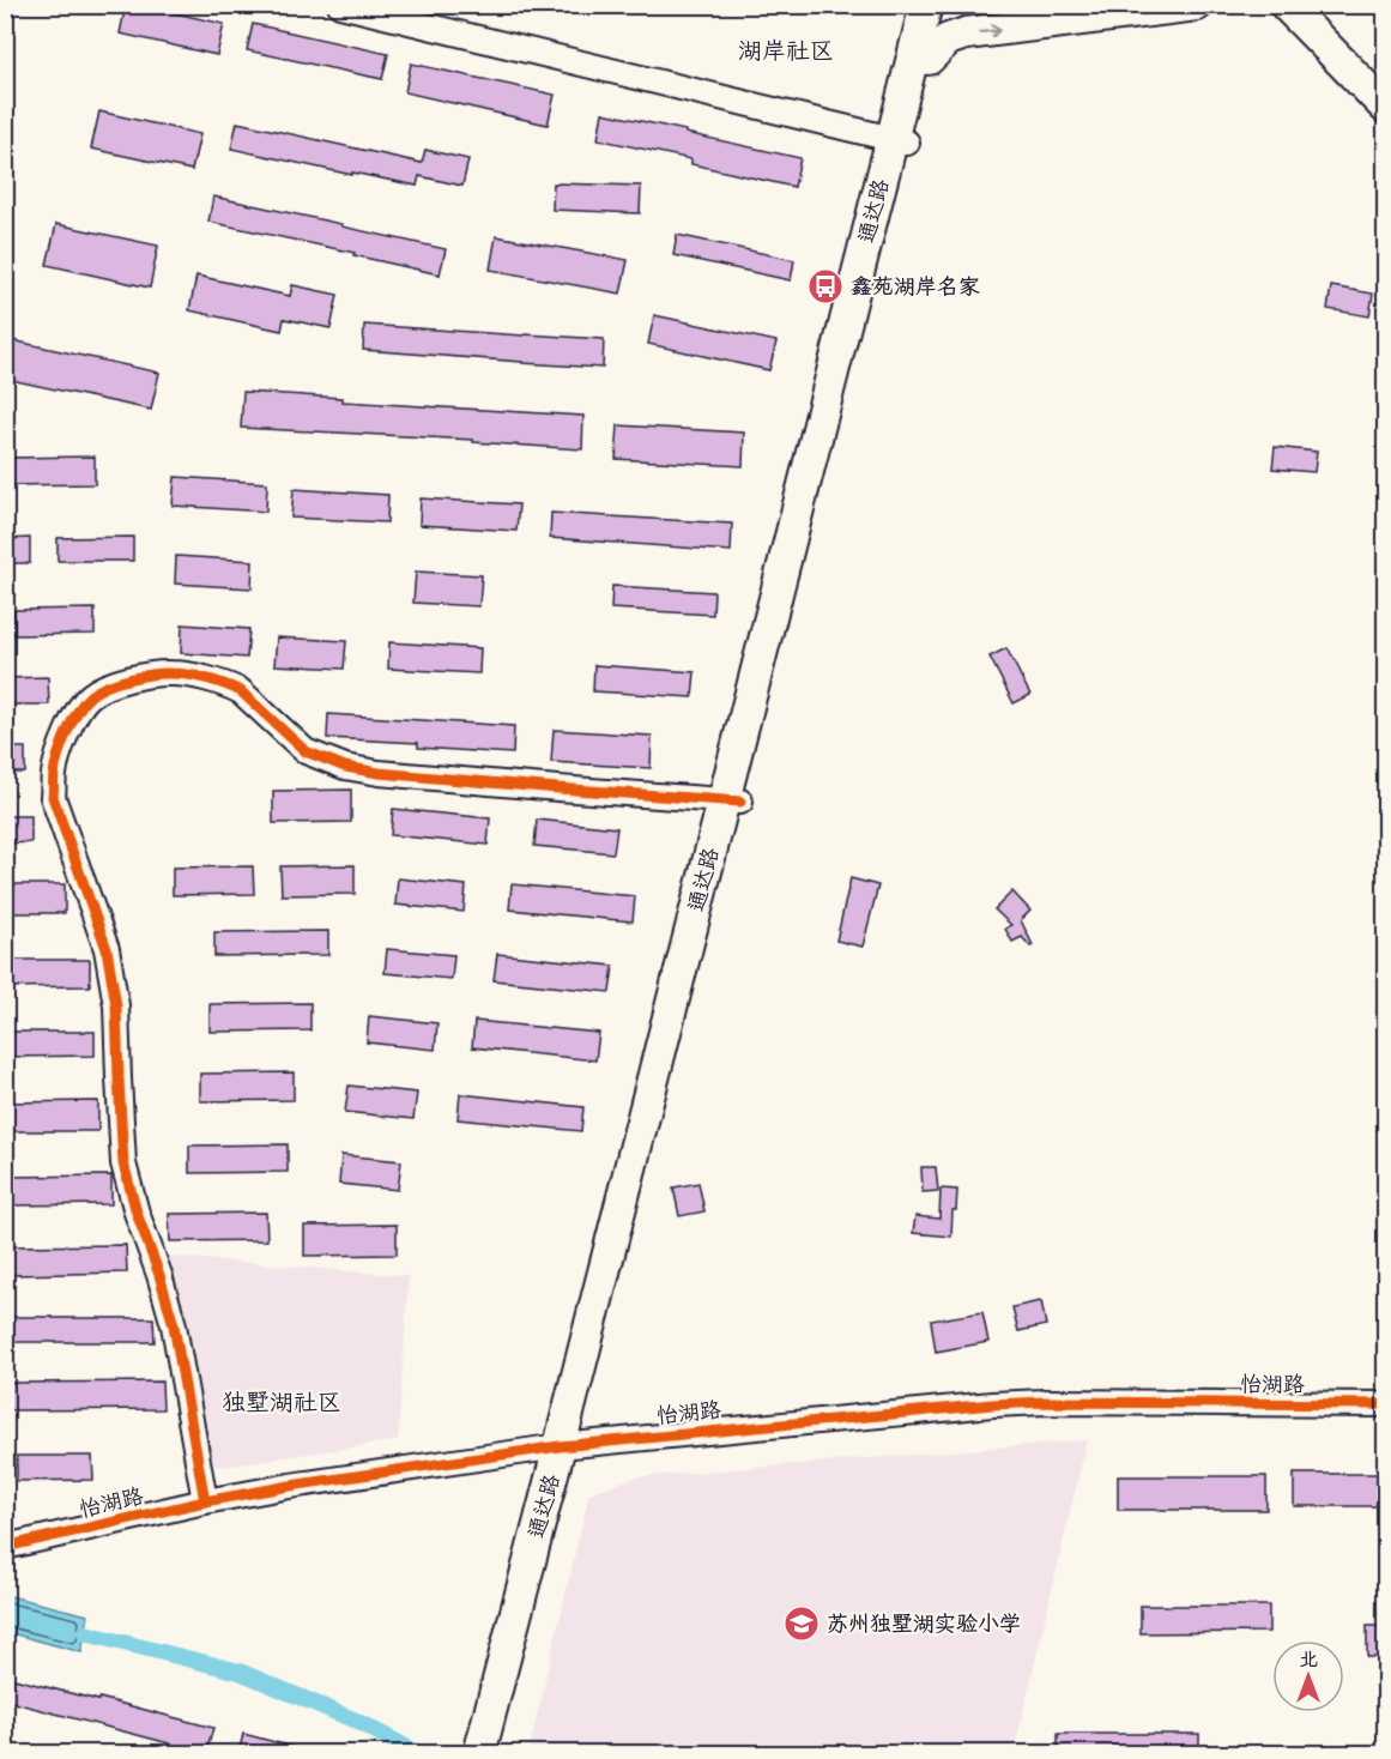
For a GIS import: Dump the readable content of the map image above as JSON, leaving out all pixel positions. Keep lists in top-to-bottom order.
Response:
{
  "streets": {
    "main road": ["通达路"],
    "street": ["怡湖路"]
  },
  "crossings": [
    ["通达路", "怡湖路"]
  ],
  "districts": ["湖岸社区", "独墅湖社区"],
  "places": {
    "bus stop": ["鑫苑湖岸名家"],
    "school or university": ["苏州独墅湖实验小学"]
  },
  "north": "top"
}
